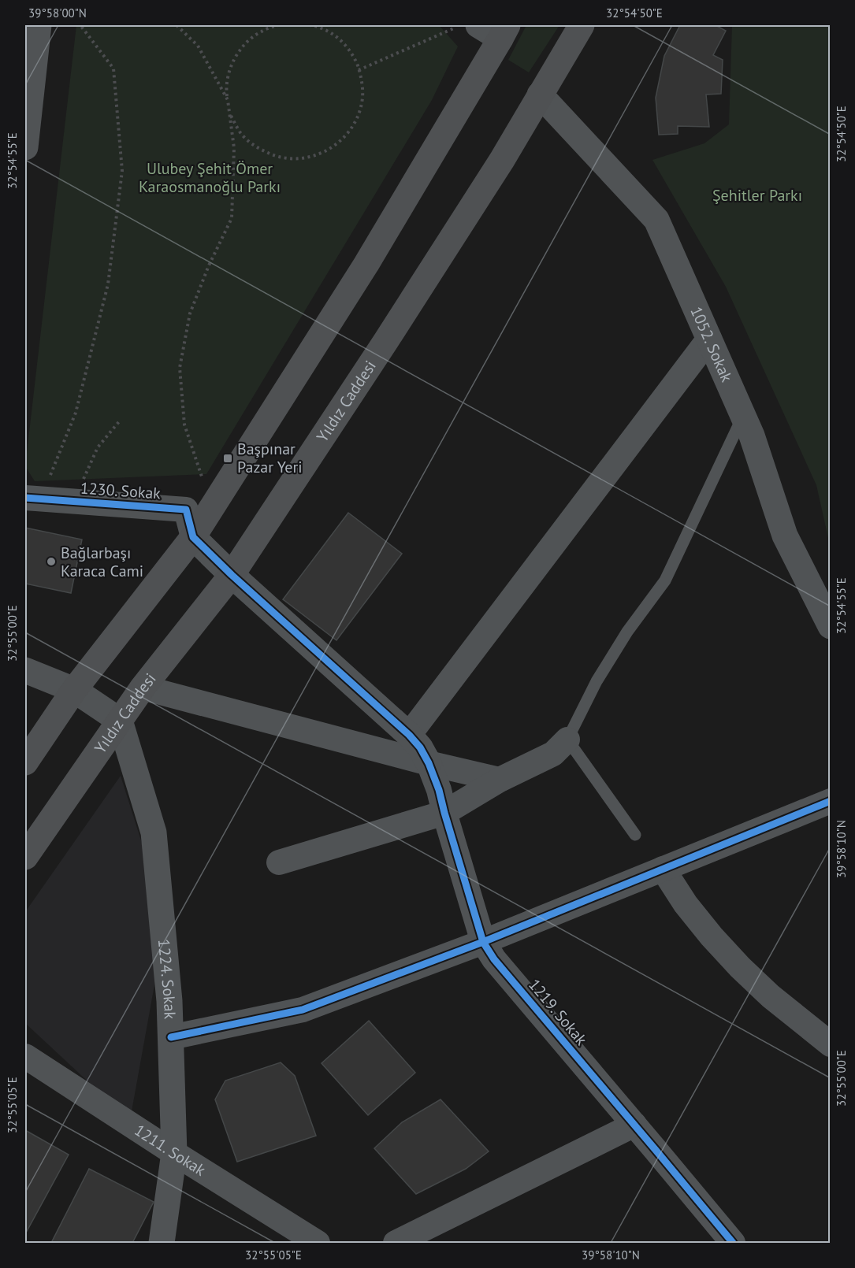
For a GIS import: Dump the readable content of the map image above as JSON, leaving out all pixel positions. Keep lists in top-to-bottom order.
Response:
{
  "streets": {
    "main road": ["Yıldız Caddesi"],
    "street": [
      "1052. Sokak",
      "1230. Sokak",
      "1224. Sokak",
      "1219. Sokak",
      "1211. Sokak"
    ]
  },
  "crossings": [
    ["1052. Sokak", "Yıldız Caddesi"],
    ["Yıldız Caddesi", "1224. Sokak"],
    ["1224. Sokak", "1211. Sokak"]
  ],
  "parks": ["Ulubey Şehit Ömer Karaosmanoğlu Parkı", "Şehitler Parkı"],
  "places": {
    "transit": ["Başpınar Pazar Yeri"],
    "other": ["Bağlarbaşı Karaca Cami"]
  },
  "coordinates": [
    "39°58'00\"N",
    "32°54'50\"E",
    "32°54'55\"E",
    "32°55'00\"E",
    "39°58'10\"N",
    "32°55'05\"E"
  ]
}
